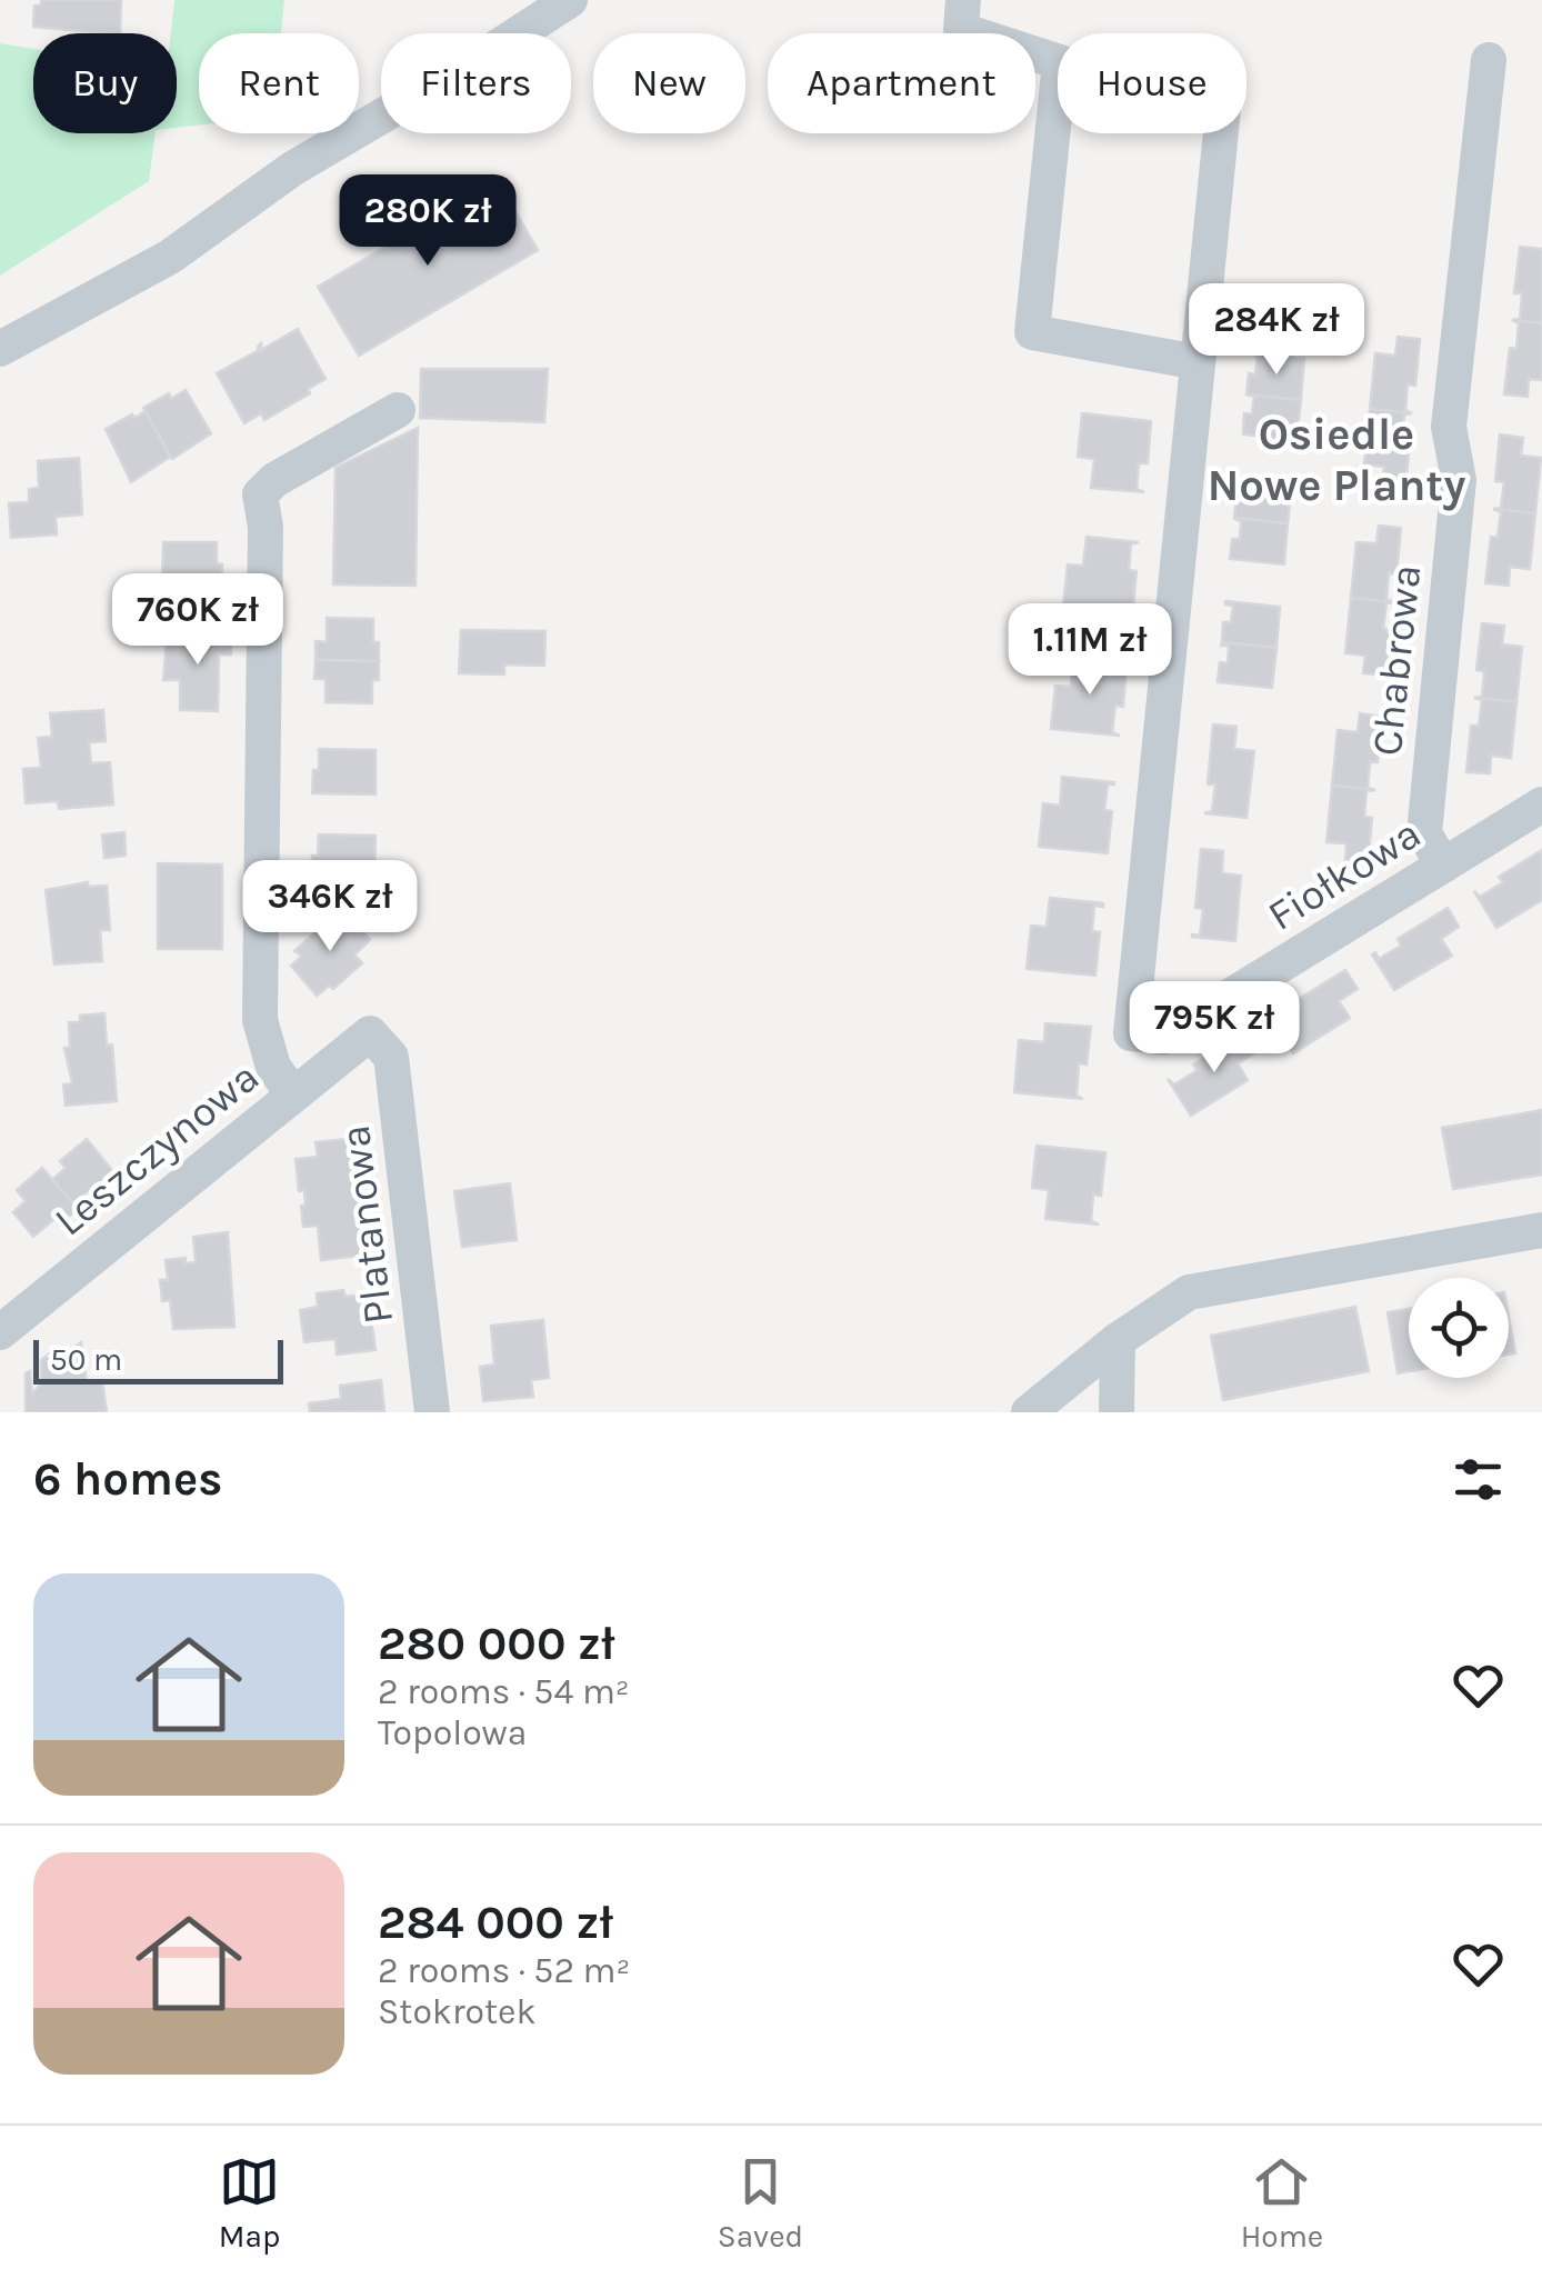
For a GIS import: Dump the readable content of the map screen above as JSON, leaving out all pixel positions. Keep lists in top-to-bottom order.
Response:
{
  "streets": {
    "street": [
      "Chabrowa",
      "Fiołkowa",
      "Leszczynowa",
      "Platanowa"
    ]
  },
  "crossings": [
    ["Chabrowa", "Fiołkowa"],
    ["Leszczynowa", "Platanowa"]
  ],
  "districts": ["Osiedle Nowe Planty"],
  "scale_bar": "50 m",
  "page": {
    "chip": [
      "Buy",
      "Rent",
      "Filters",
      "New",
      "Apartment",
      "House"
    ],
    "price": [
      "280K zł",
      "284K zł",
      "760K zł",
      "1.11M zł",
      "346K zł",
      "795K zł"
    ],
    "scale": "50 m",
    "heading": "6 homes",
    "list": [
      {
        "name": "280 000 zł",
        "note": "2 rooms · 54 m² · Topolowa"
      },
      {
        "name": "284 000 zł",
        "note": "2 rooms · 52 m² · Stokrotek"
      }
    ],
    "tabs": ["Map", "Saved", "Home"]
  }
}
